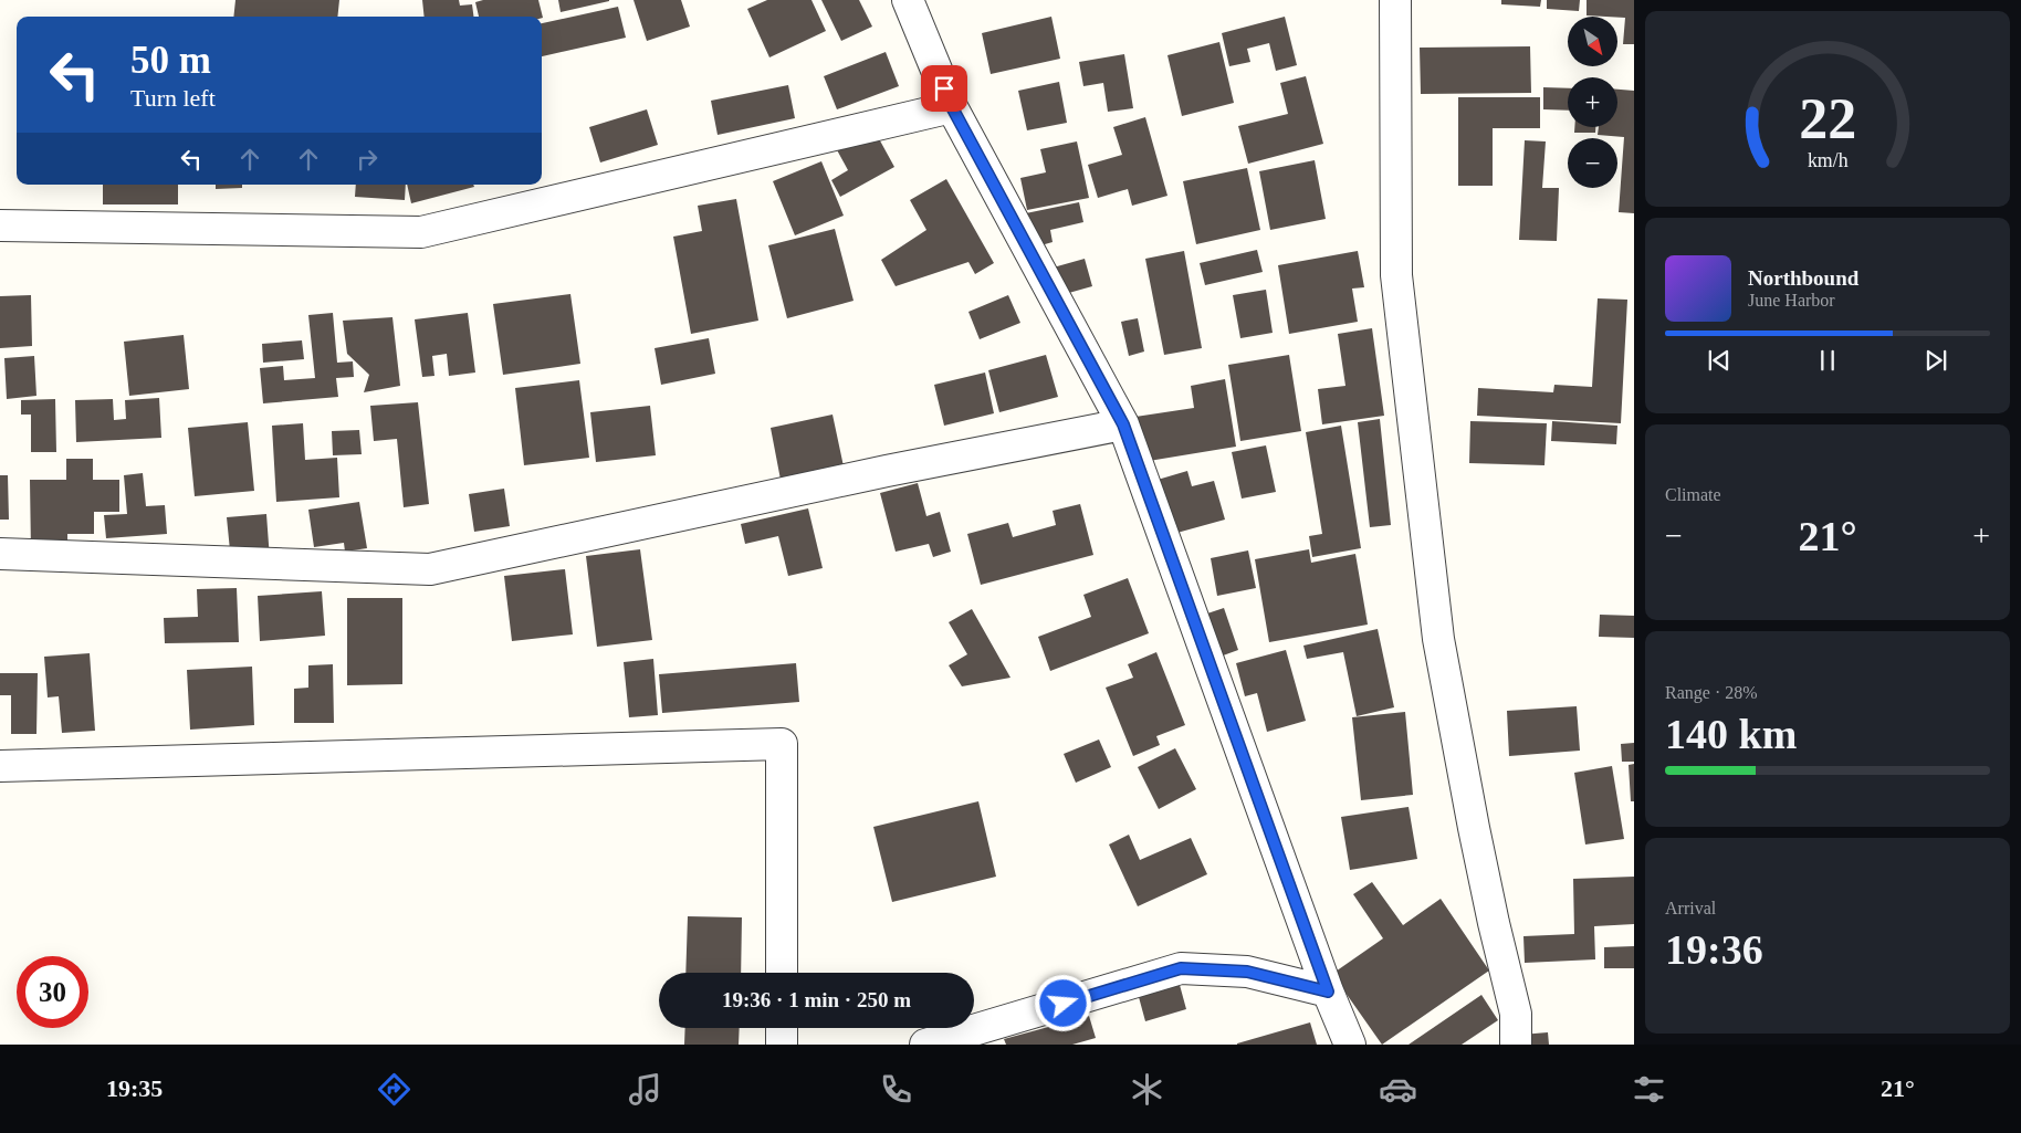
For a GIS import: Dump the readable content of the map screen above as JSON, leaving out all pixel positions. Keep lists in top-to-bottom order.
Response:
{
  "north": "bottom right",
  "page": {
    "map_buttons": ["+", "−"],
    "turn": ["50 m", "Turn left"],
    "song": ["Northbound", "June Harbor"],
    "tile": [
      "Climate",
      ["Range · 28%", "140 km"],
      ["Arrival", "19:36"]
    ],
    "heat": ["−", "21°", "+"],
    "limit": "30",
    "trip": "19:36 · 1 min · 250 m",
    "tabs": ["19:35", "21°"],
    "gauge": ["22", "km/h"]
  }
}
